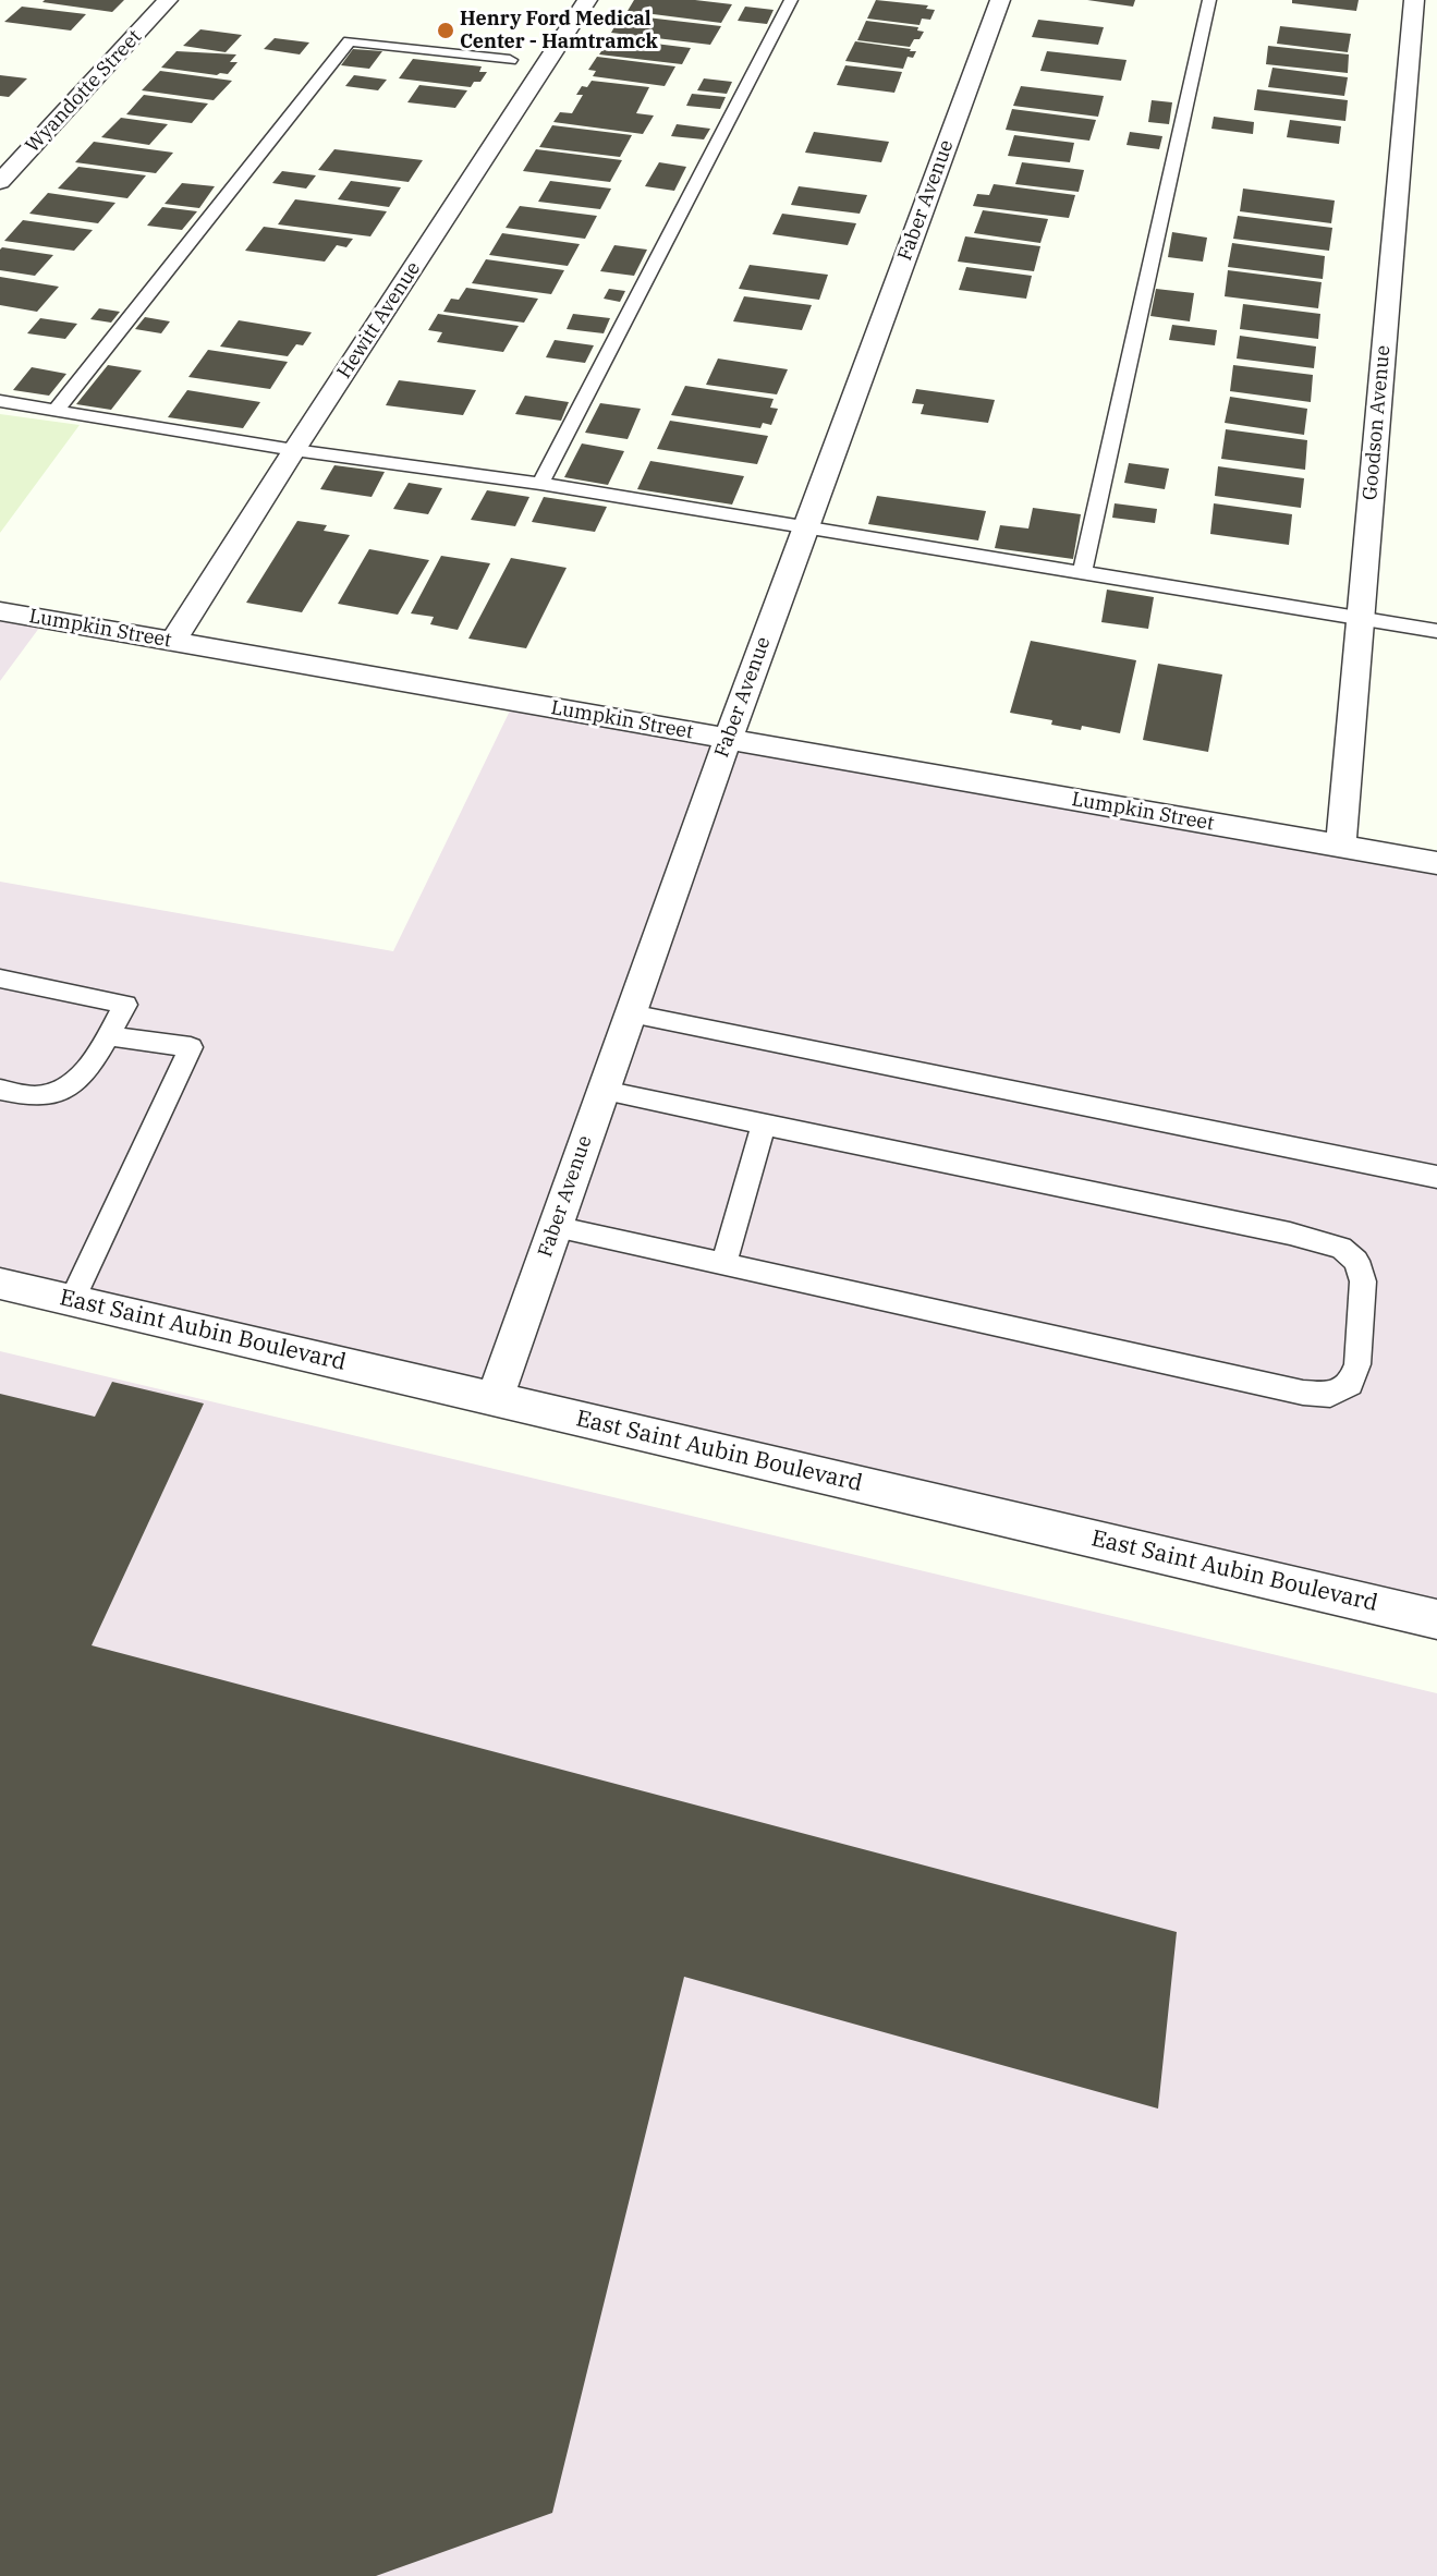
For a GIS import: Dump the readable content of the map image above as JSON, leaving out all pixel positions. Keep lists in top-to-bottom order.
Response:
{
  "streets": {
    "street": [
      "Wyandotte Street",
      "Faber Avenue",
      "Hewitt Avenue",
      "Goodson Avenue",
      "Lumpkin Street",
      "East Saint Aubin Boulevard"
    ]
  },
  "crossings": [
    ["Faber Avenue", "Lumpkin Street"],
    ["Faber Avenue", "East Saint Aubin Boulevard"],
    ["Hewitt Avenue", "Lumpkin Street"],
    ["Goodson Avenue", "Lumpkin Street"]
  ],
  "places": ["Henry Ford Medical Center - Hamtramck"]
}
